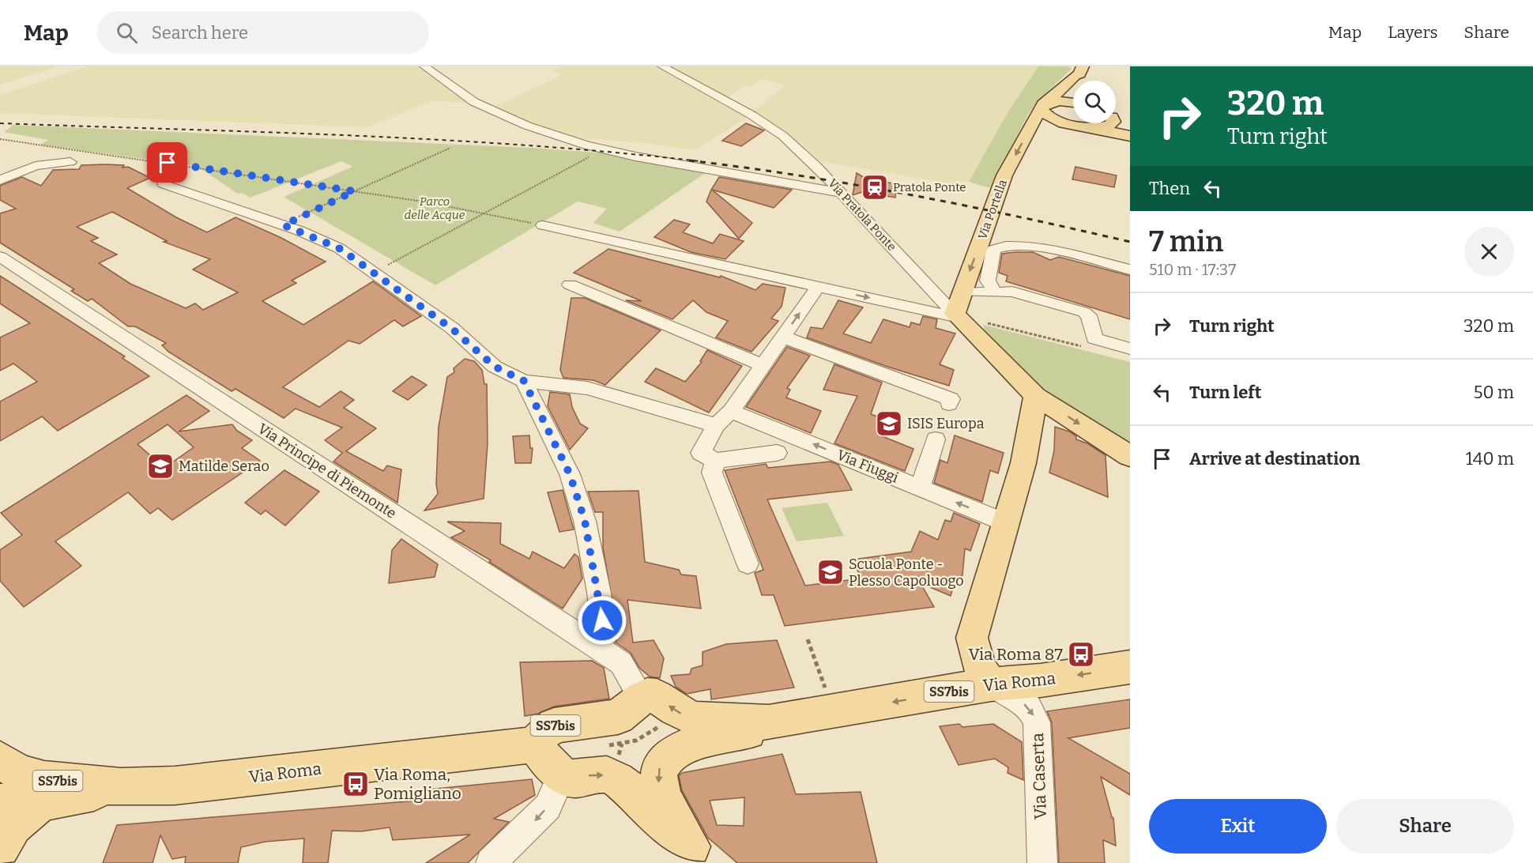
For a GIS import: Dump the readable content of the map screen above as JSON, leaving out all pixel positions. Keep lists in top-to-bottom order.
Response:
{
  "streets": {
    "main road": [
      "Via Portella",
      "Via Pratola Ponte",
      "Via Roma",
      "SS7bis"
    ],
    "street": ["Via Fiuggi", "Via Principe di Piemonte", "Via Caserta"]
  },
  "crossings": [
    ["Via Portella", "Via Pratola Ponte"],
    ["Via Principe di Piemonte", "SS7bis"],
    ["Via Roma", "SS7bis"],
    ["Via Roma", "Via Caserta"]
  ],
  "one_way": ["Via Portella", "Via Roma", "Via Caserta"],
  "parks": ["Parco delle Acque"],
  "places": {
    "station": ["Pratola Ponte"],
    "school or university": ["ISIS Europa", "Matilde Serao", "Scuola Ponte - Plesso Capoluogo"],
    "bus stop": ["Via Roma 87", "Via Roma, Pomigliano"]
  },
  "page": {
    "header": "Map",
    "search": "Search here",
    "nav": ["Map", "Layers", "Share"],
    "turn": ["320 m", "Turn right"],
    "then": "Then",
    "heading": ["7 min", "510 m · 17:37"],
    "list": [
      {
        "name": "Turn right",
        "value": "320 m"
      },
      {
        "name": "Turn left",
        "value": "50 m"
      },
      {
        "name": "Arrive at destination",
        "value": "140 m"
      }
    ],
    "buttons": ["Exit", "Share"]
  }
}
